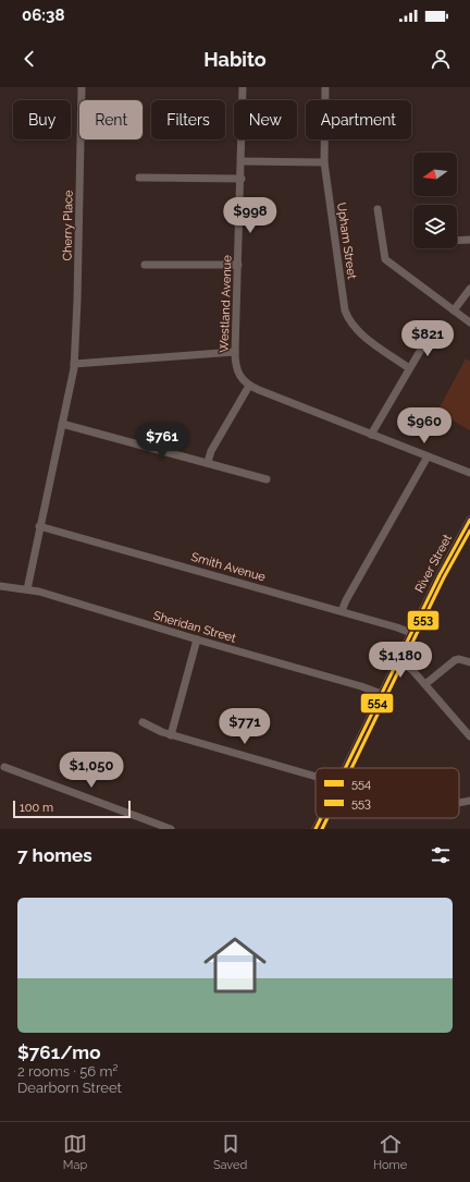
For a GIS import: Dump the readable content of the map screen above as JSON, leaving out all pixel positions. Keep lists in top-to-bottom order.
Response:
{
  "streets": {
    "street": [
      "Cherry Place",
      "Upham Street",
      "Westland Avenue",
      "River Street",
      "Smith Avenue",
      "Sheridan Street"
    ]
  },
  "crossings": [
    ["Cherry Place", "Smith Avenue"],
    ["Cherry Place", "Sheridan Street"],
    ["River Street", "Smith Avenue"],
    ["River Street", "Sheridan Street"]
  ],
  "lines": ["transit line 554", "transit line 553"],
  "legend": ["554", "553"],
  "scale_bar": "100 m",
  "north": "left",
  "page": {
    "status": "06:38",
    "header": "Habito",
    "chip": [
      "Buy",
      "Rent",
      "Filters",
      "New",
      "Apartment"
    ],
    "price": [
      "$998",
      "$821",
      "$960",
      "$761",
      "$1,180",
      "$771",
      "$1,050"
    ],
    "scale": "100 m",
    "heading": "7 homes",
    "list": [
      {
        "name": "$761/mo",
        "note": "2 rooms · 56 m² · Dearborn Street"
      }
    ],
    "tabs": ["Map", "Saved", "Home"]
  }
}
